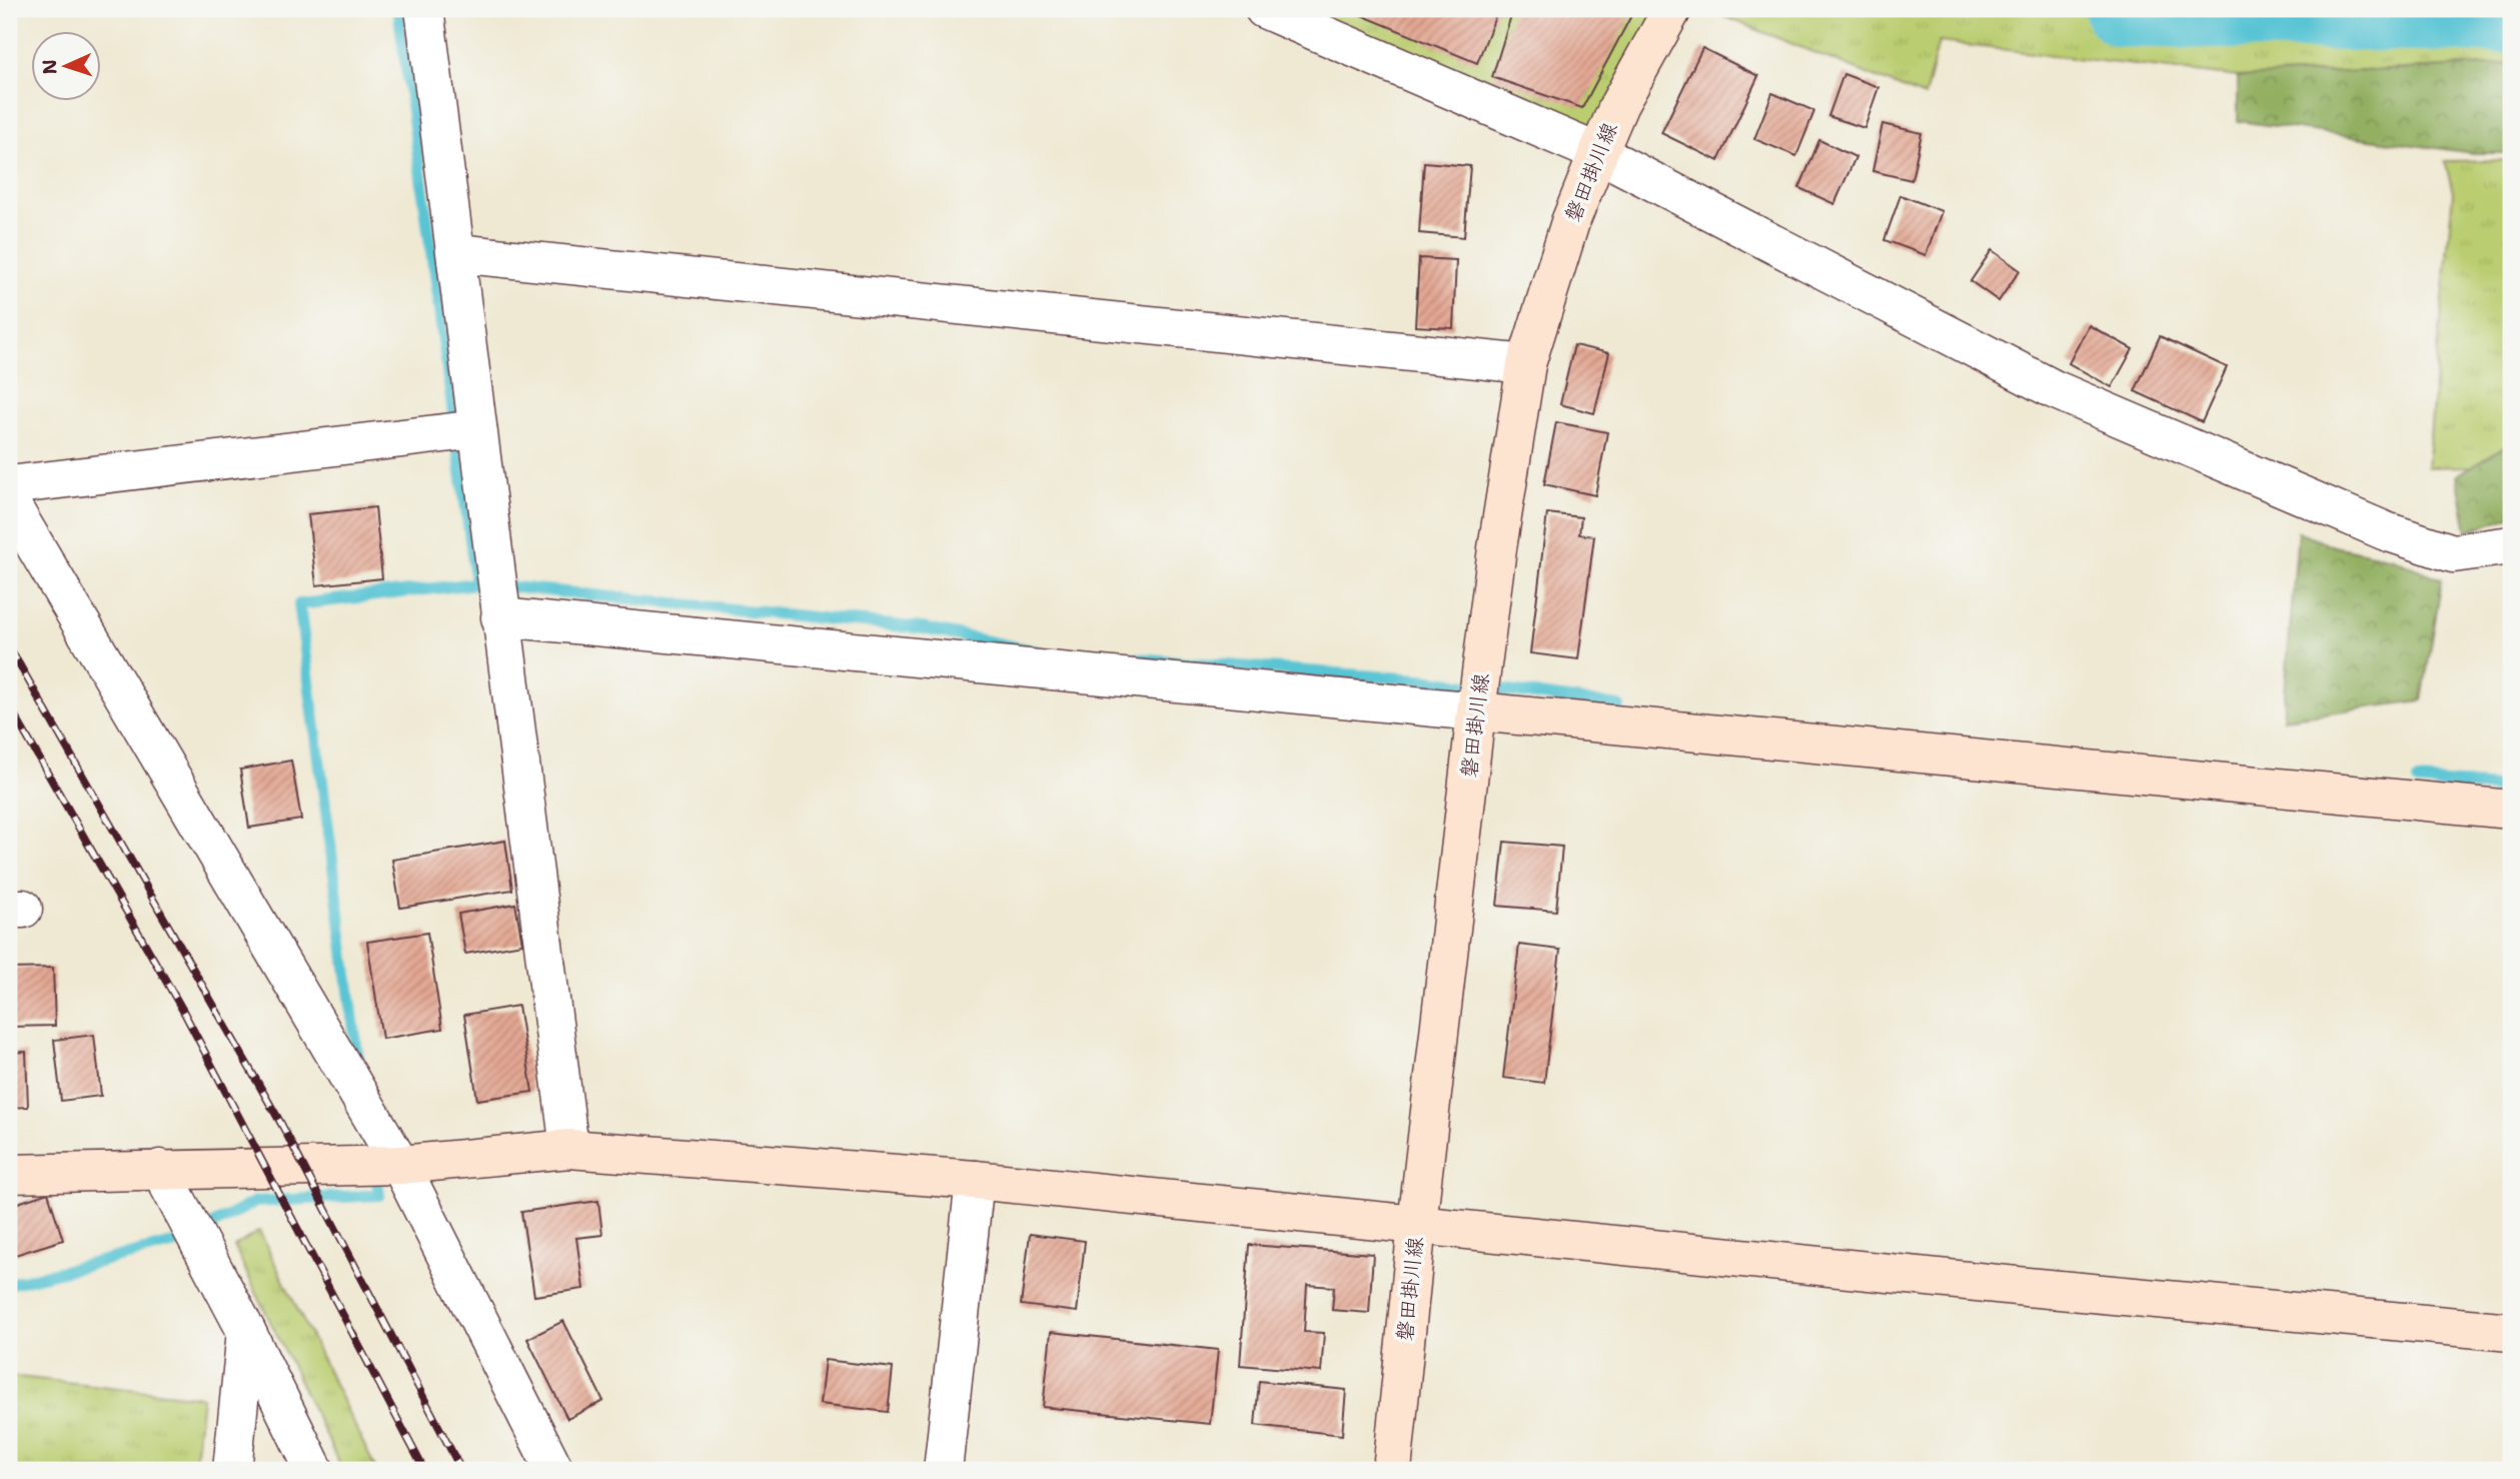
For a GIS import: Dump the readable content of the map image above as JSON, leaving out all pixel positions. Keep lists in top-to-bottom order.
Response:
{
  "streets": {
    "street": ["磐田掛川線"]
  },
  "north": "left"
}
